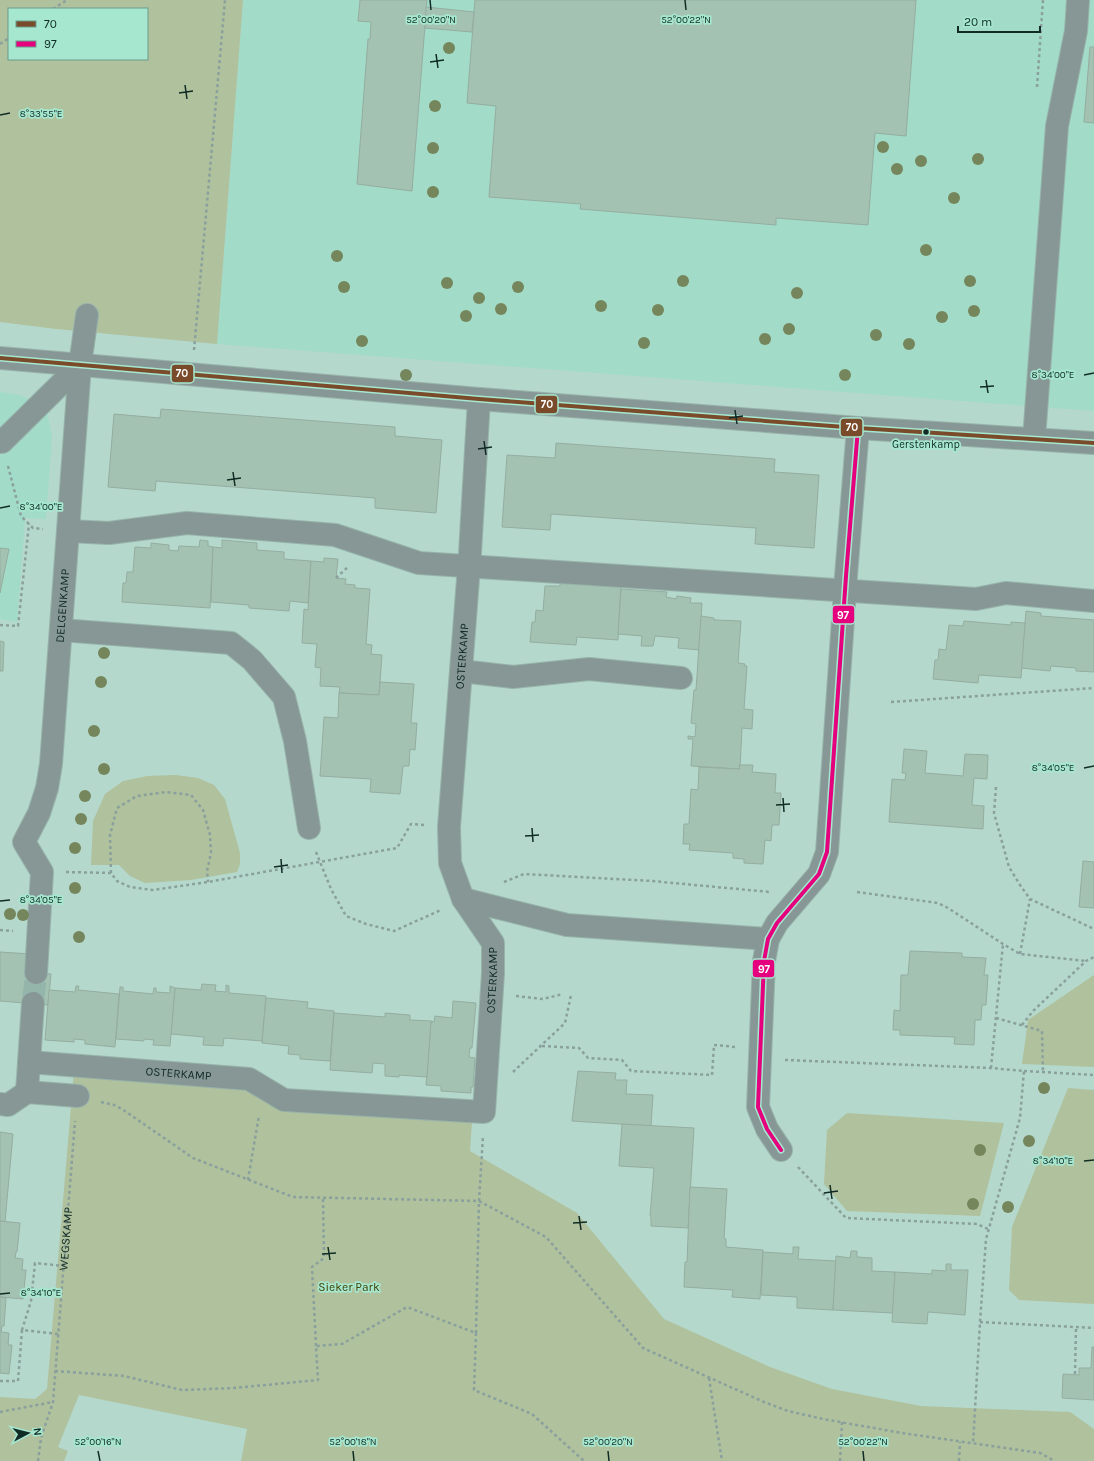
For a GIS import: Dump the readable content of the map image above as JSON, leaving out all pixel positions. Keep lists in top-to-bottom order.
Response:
{
  "streets": {
    "street": ["DELGENKAMP", "OSTERKAMP"],
    "path": ["WEGSKAMP"]
  },
  "parks": ["Sieker Park"],
  "places": ["Gerstenkamp"],
  "lines": ["transit line 70", "transit line 97"],
  "legend": ["70", "97"],
  "scale_bar": "20 m",
  "north": "right",
  "coordinates": [
    "52°00'20\"N",
    "52°00'22\"N",
    "8°33'55\"E",
    "8°34'00\"E",
    "8°34'05\"E",
    "8°34'10\"E",
    "52°00'16\"N",
    "52°00'18\"N"
  ]
}
